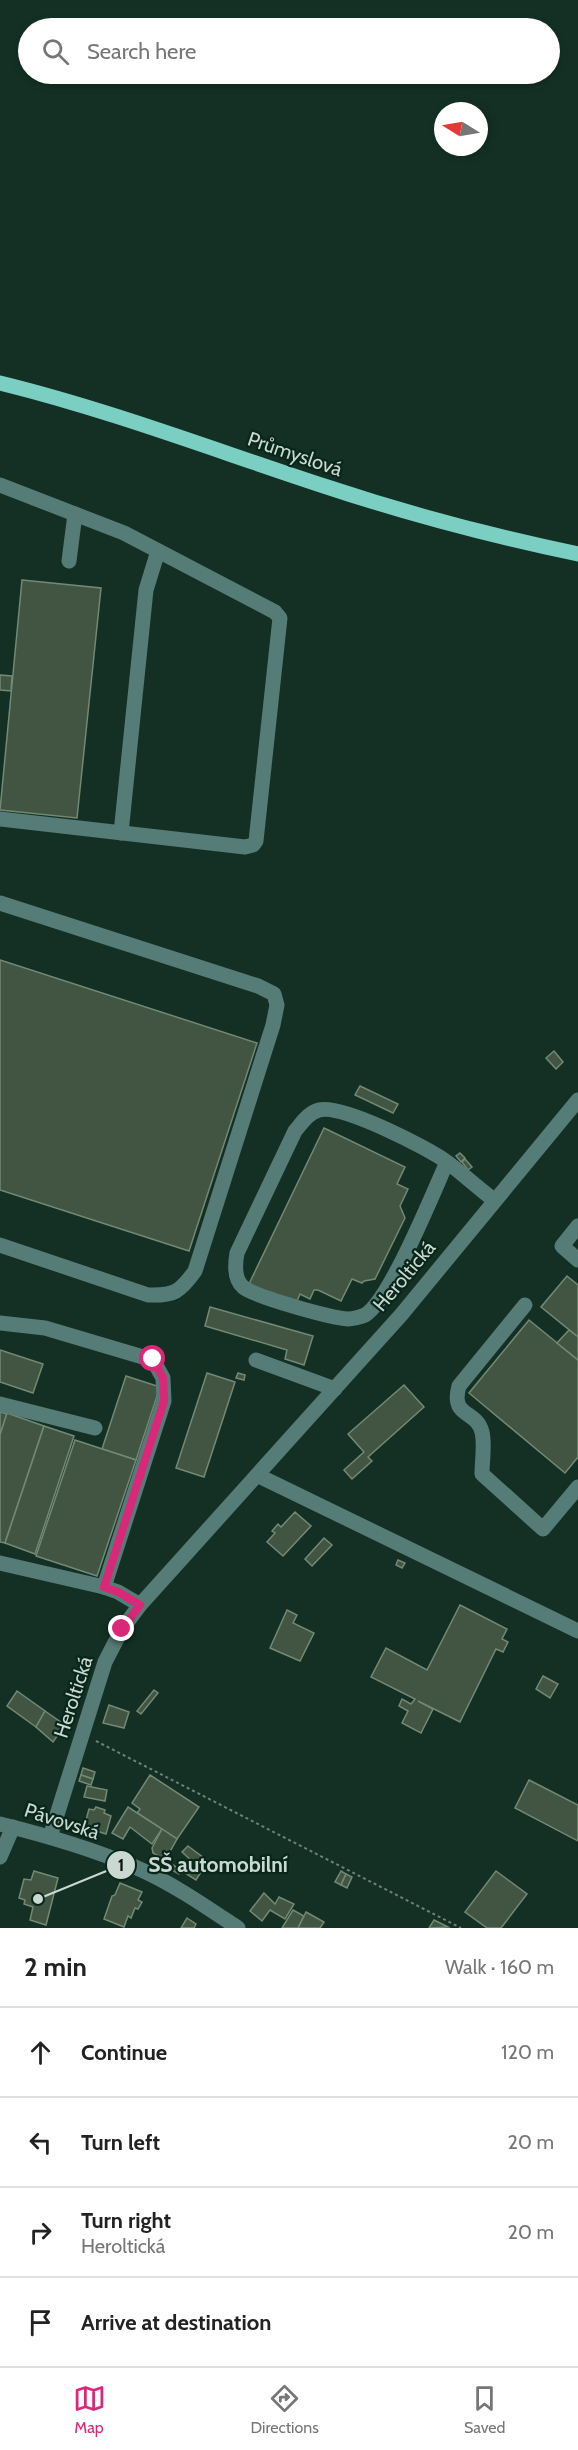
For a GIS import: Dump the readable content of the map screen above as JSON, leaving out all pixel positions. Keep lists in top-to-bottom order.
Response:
{
  "streets": {
    "main road": ["Průmyslová"],
    "street": ["Heroltická", "Pávovská"]
  },
  "crossings": [
    ["Heroltická", "Pávovská"]
  ],
  "places": ["SŠ automobilní"],
  "north": "left",
  "page": {
    "search": "Search here",
    "heading": ["2 min", "Walk · 160 m"],
    "list": [
      ["Continue", "120 m"],
      ["Turn left", "20 m"],
      ["Turn right", "Heroltická", "20 m"],
      "Arrive at destination"
    ],
    "nav": ["Map", "Directions", "Saved"]
  }
}
